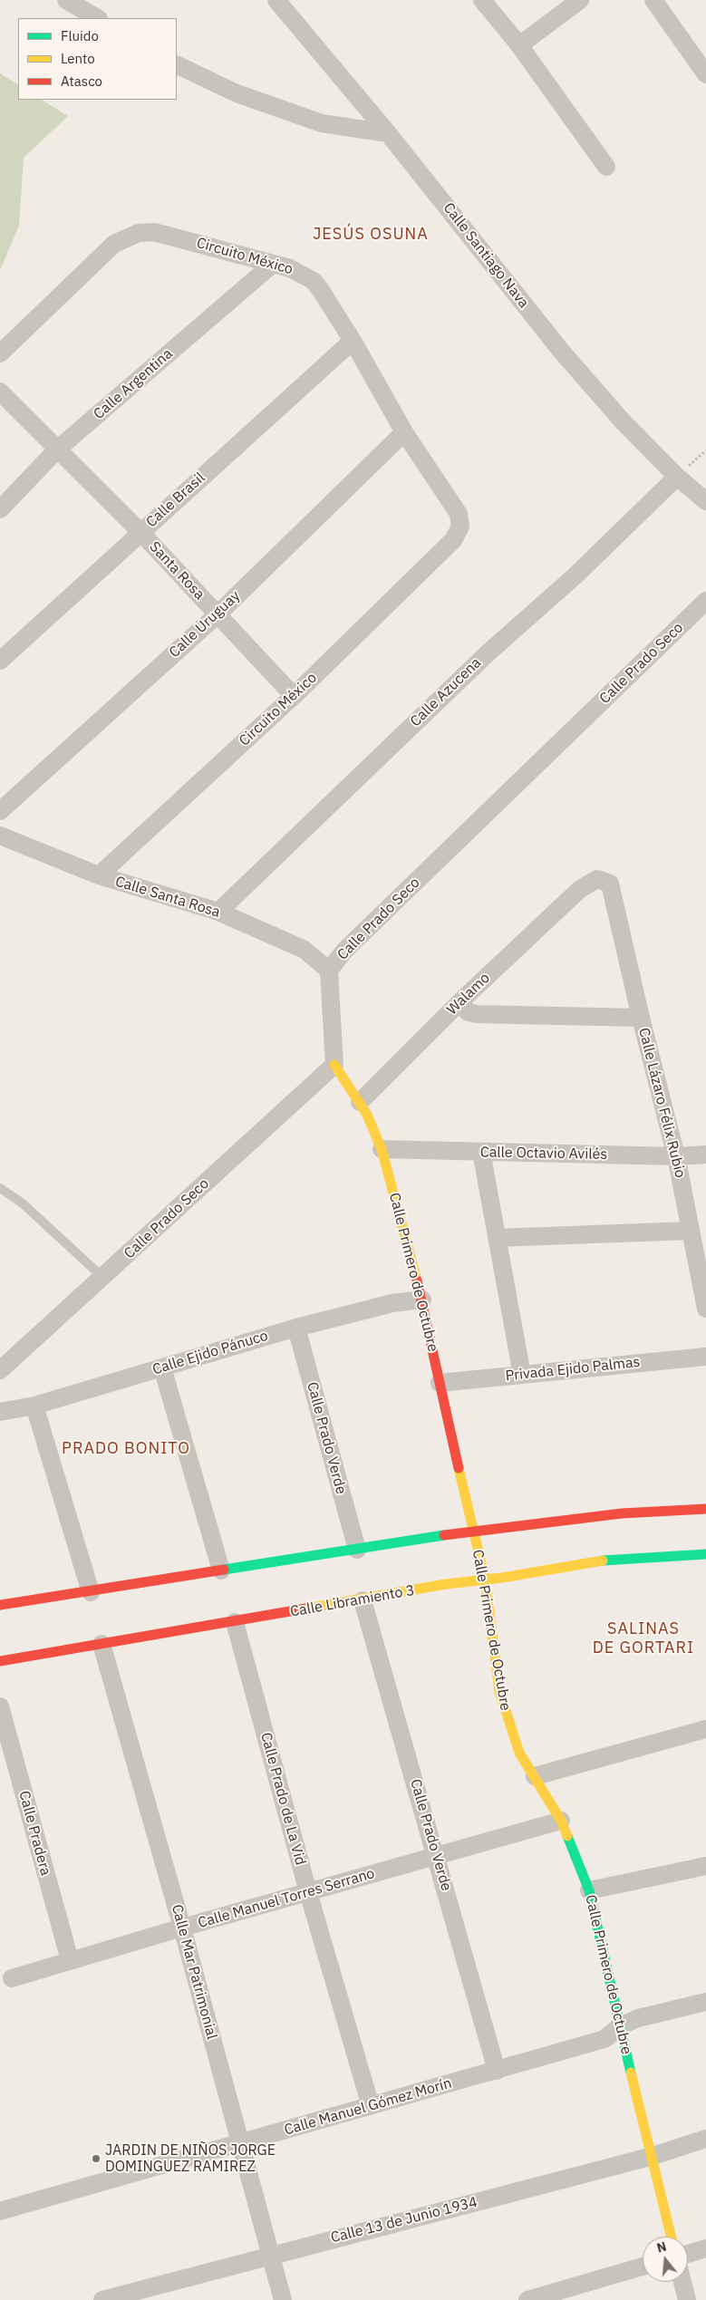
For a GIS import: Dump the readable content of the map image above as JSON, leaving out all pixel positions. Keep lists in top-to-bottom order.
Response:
{
  "streets": {
    "street": [
      "Calle Santiago Nava",
      "Circuito México",
      "Calle Argentina",
      "Calle Brasil",
      "Santa Rosa",
      "Calle Uruguay",
      "Calle Prado Seco",
      "Calle Azucena",
      "Calle Santa Rosa",
      "Walamo",
      "Calle Lázaro Félix Rubio",
      "Calle Octavio Avilés",
      "Calle Primero de Octubre",
      "Calle Ejido Pánuco",
      "Privada Ejido Palmas",
      "Calle Prado Verde",
      "Calle Libramiento 3",
      "Calle Prado de La Vid",
      "Calle Pradera",
      "Calle Manuel Torres Serrano",
      "Calle Mar Patrimonial",
      "Calle Manuel Gómez Morín",
      "Calle 13 de Junio 1934"
    ]
  },
  "crossings": [
    ["Calle Santiago Nava", "Calle Azucena"],
    ["Circuito México", "Calle Argentina"],
    ["Circuito México", "Calle Brasil"],
    ["Circuito México", "Santa Rosa"],
    ["Circuito México", "Calle Uruguay"],
    ["Circuito México", "Calle Santa Rosa"],
    ["Calle Argentina", "Santa Rosa"],
    ["Calle Brasil", "Santa Rosa"],
    ["Santa Rosa", "Calle Uruguay"],
    ["Calle Prado Seco", "Calle Santa Rosa"],
    ["Calle Prado Seco", "Calle Primero de Octubre"],
    ["Calle Azucena", "Calle Santa Rosa"],
    ["Walamo", "Calle Lázaro Félix Rubio"],
    ["Walamo", "Calle Primero de Octubre"],
    ["Calle Lázaro Félix Rubio", "Calle Octavio Avilés"],
    ["Calle Octavio Avilés", "Calle Primero de Octubre"],
    ["Calle Primero de Octubre", "Calle Ejido Pánuco"],
    ["Calle Primero de Octubre", "Privada Ejido Palmas"],
    ["Calle Primero de Octubre", "Calle Libramiento 3"],
    ["Calle Primero de Octubre", "Calle Manuel Torres Serrano"],
    ["Calle Primero de Octubre", "Calle Manuel Gómez Morín"],
    ["Calle Primero de Octubre", "Calle 13 de Junio 1934"],
    ["Calle Ejido Pánuco", "Calle Prado Verde"],
    ["Calle Prado Verde", "Calle Libramiento 3"],
    ["Calle Prado Verde", "Calle Manuel Torres Serrano"],
    ["Calle Prado Verde", "Calle Manuel Gómez Morín"],
    ["Calle Libramiento 3", "Calle Prado de La Vid"],
    ["Calle Libramiento 3", "Calle Mar Patrimonial"],
    ["Calle Prado de La Vid", "Calle Manuel Torres Serrano"],
    ["Calle Prado de La Vid", "Calle Manuel Gómez Morín"],
    ["Calle Pradera", "Calle Manuel Torres Serrano"],
    ["Calle Manuel Torres Serrano", "Calle Mar Patrimonial"],
    ["Calle Mar Patrimonial", "Calle Manuel Gómez Morín"],
    ["Calle Mar Patrimonial", "Calle 13 de Junio 1934"]
  ],
  "districts": ["JESÚS OSUNA", "PRADO BONITO", "SALINAS DE GORTARI"],
  "places": ["JARDIN DE NIÑOS JORGE DOMINGUEZ RAMIREZ"],
  "legend": ["Fluido", "Lento", "Atasco"],
  "north": "top"
}
